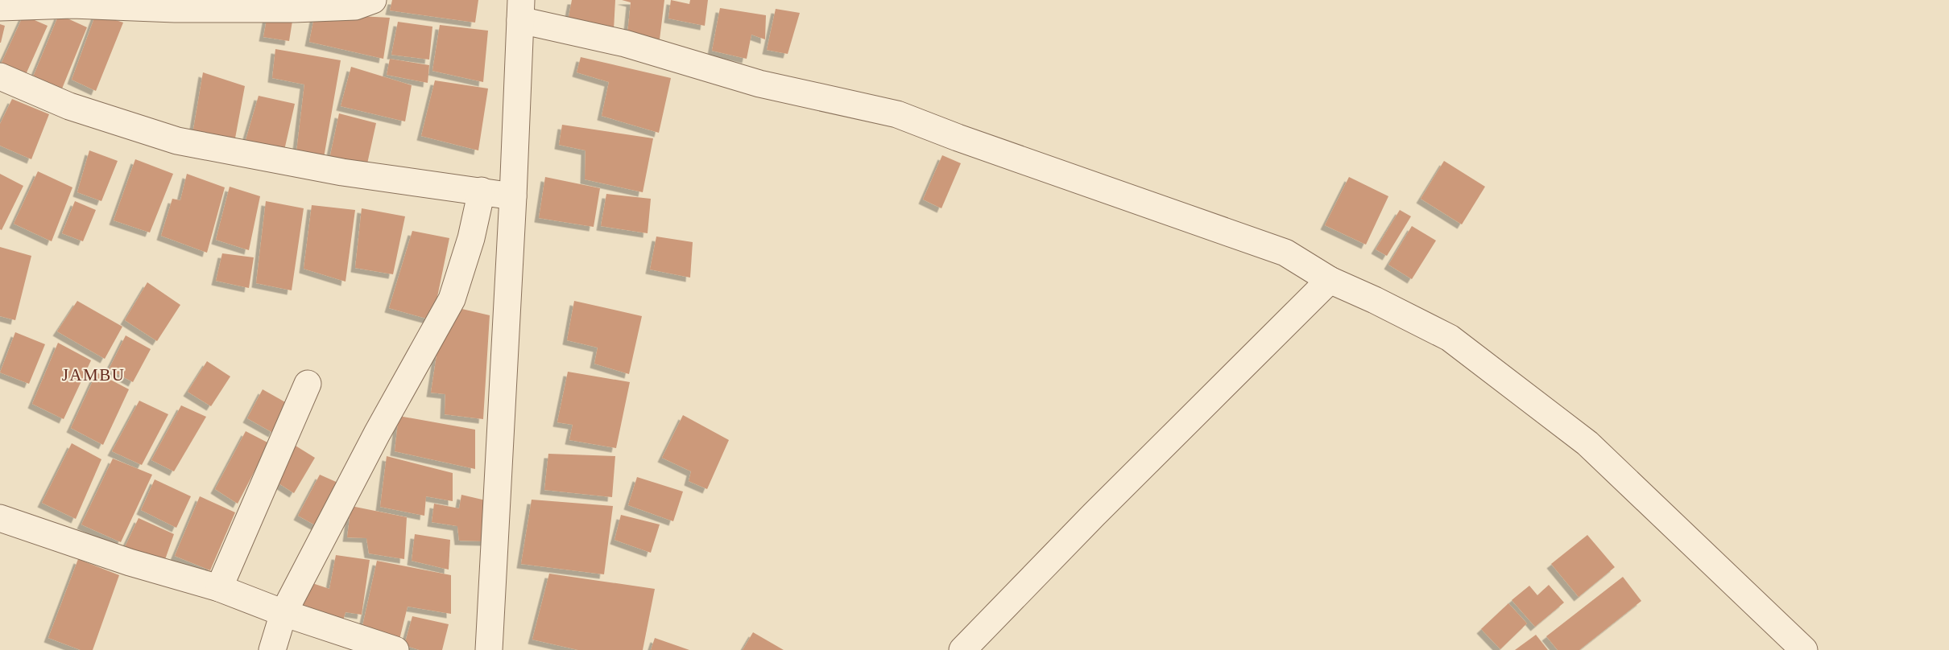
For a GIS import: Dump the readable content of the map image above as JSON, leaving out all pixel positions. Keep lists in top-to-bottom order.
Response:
{
  "districts": ["JAMBU"]
}
